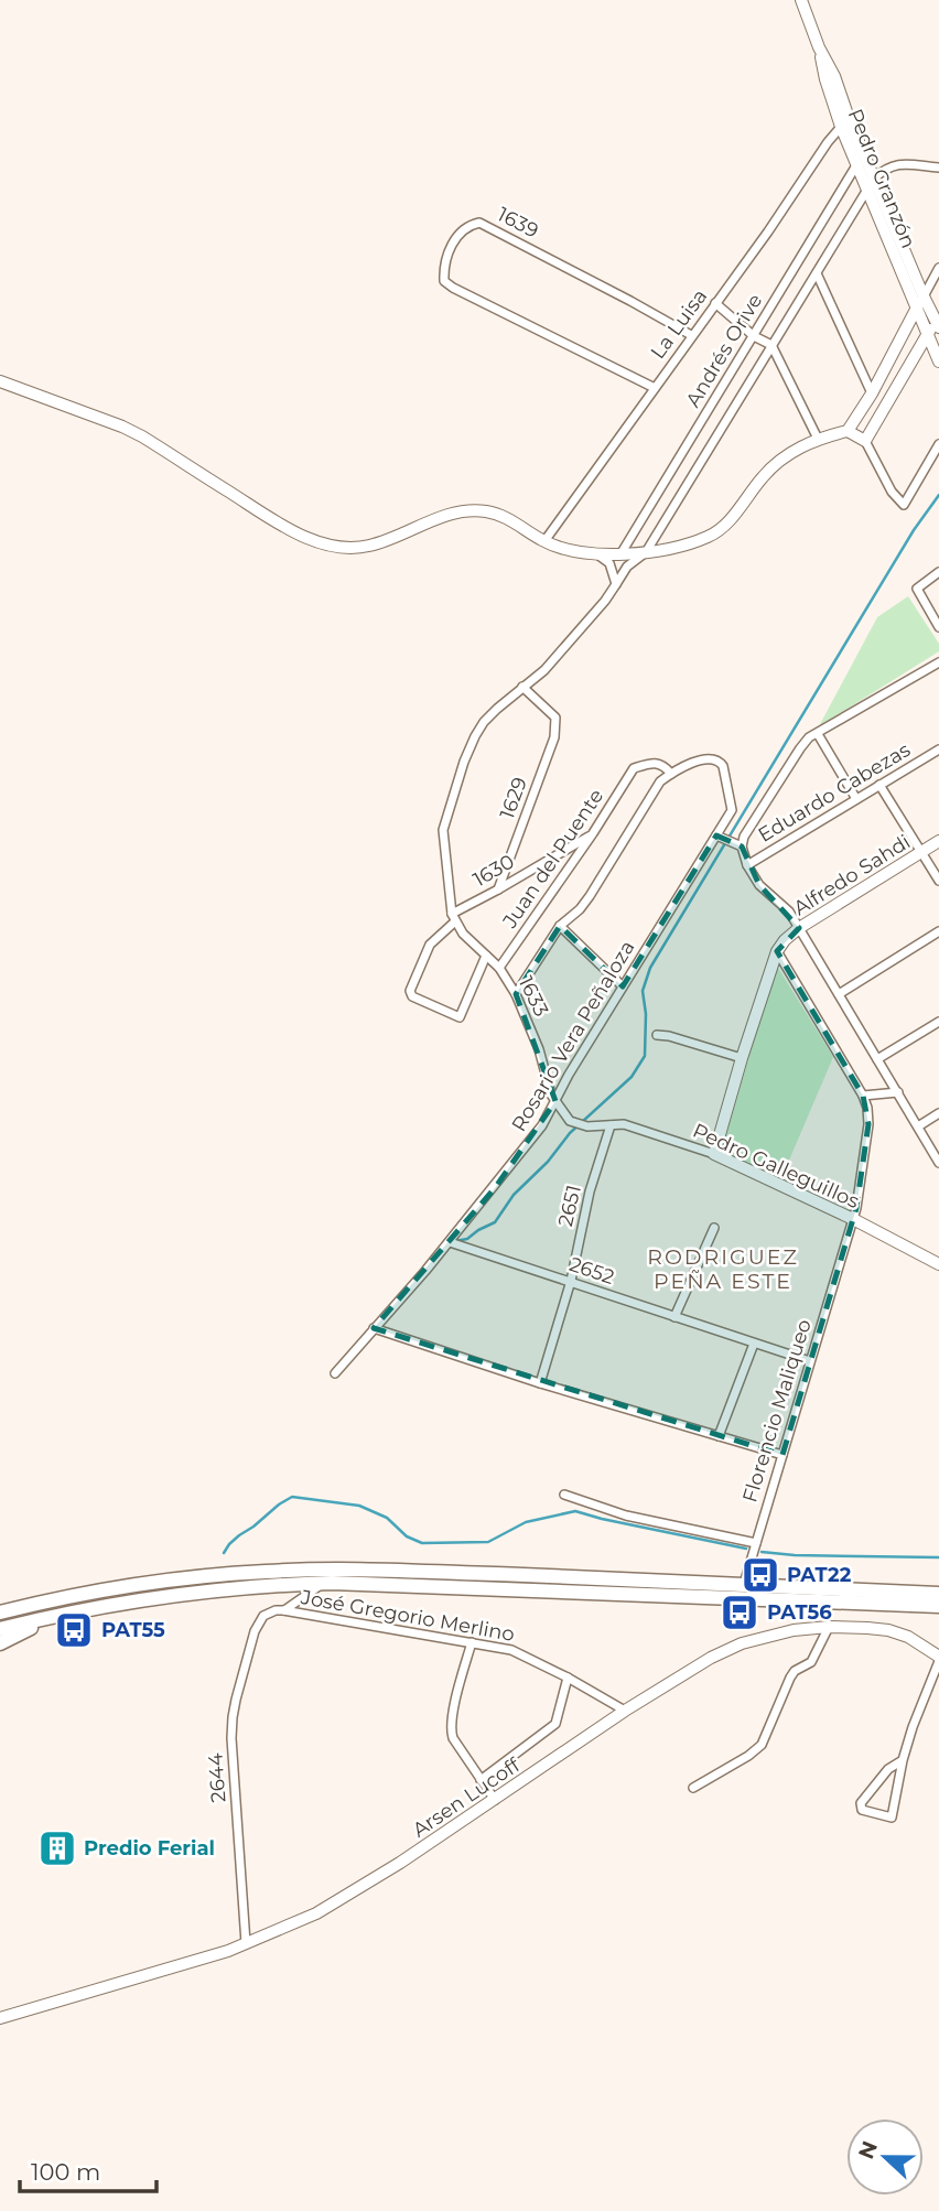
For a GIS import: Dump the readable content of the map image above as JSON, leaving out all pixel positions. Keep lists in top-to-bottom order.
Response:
{
  "streets": {
    "street": [
      "Pedro Granzón",
      "1639",
      "La Luisa",
      "Andrés Orive",
      "Eduardo Cabezas",
      "1629",
      "Juan del Puente",
      "1630",
      "Alfredo Sahdi",
      "1633",
      "Rosario Vera Peñaloza",
      "Pedro Galleguillos",
      "2651",
      "2652",
      "Florencio Maliqueo",
      "José Gregorio Merlino",
      "2644",
      "Arsen Lucoff"
    ]
  },
  "crossings": [
    ["Pedro Granzón", "La Luisa"],
    ["Pedro Granzón", "Andrés Orive"],
    ["1639", "La Luisa"],
    ["Andrés Orive", "1629"],
    ["Andrés Orive", "1630"],
    ["Andrés Orive", "1633"],
    ["1629", "1630"],
    ["Juan del Puente", "1630"],
    ["Juan del Puente", "1633"],
    ["Juan del Puente", "Rosario Vera Peñaloza"],
    ["1630", "1633"],
    ["Alfredo Sahdi", "Pedro Galleguillos"],
    ["Alfredo Sahdi", "Florencio Maliqueo"],
    ["1633", "Rosario Vera Peñaloza"],
    ["1633", "Pedro Galleguillos"],
    ["Rosario Vera Peñaloza", "Pedro Galleguillos"],
    ["Rosario Vera Peñaloza", "2652"],
    ["Pedro Galleguillos", "2651"],
    ["Pedro Galleguillos", "Florencio Maliqueo"],
    ["2651", "2652"],
    ["2652", "Florencio Maliqueo"],
    ["José Gregorio Merlino", "2644"],
    ["José Gregorio Merlino", "Arsen Lucoff"],
    ["2644", "Arsen Lucoff"]
  ],
  "districts": ["RODRIGUEZ PEÑA ESTE"],
  "places": {
    "bus stop": ["PAT22", "PAT56", "PAT55"],
    "building": ["Predio Ferial"]
  },
  "scale_bar": "100 m",
  "north": "left"
}
